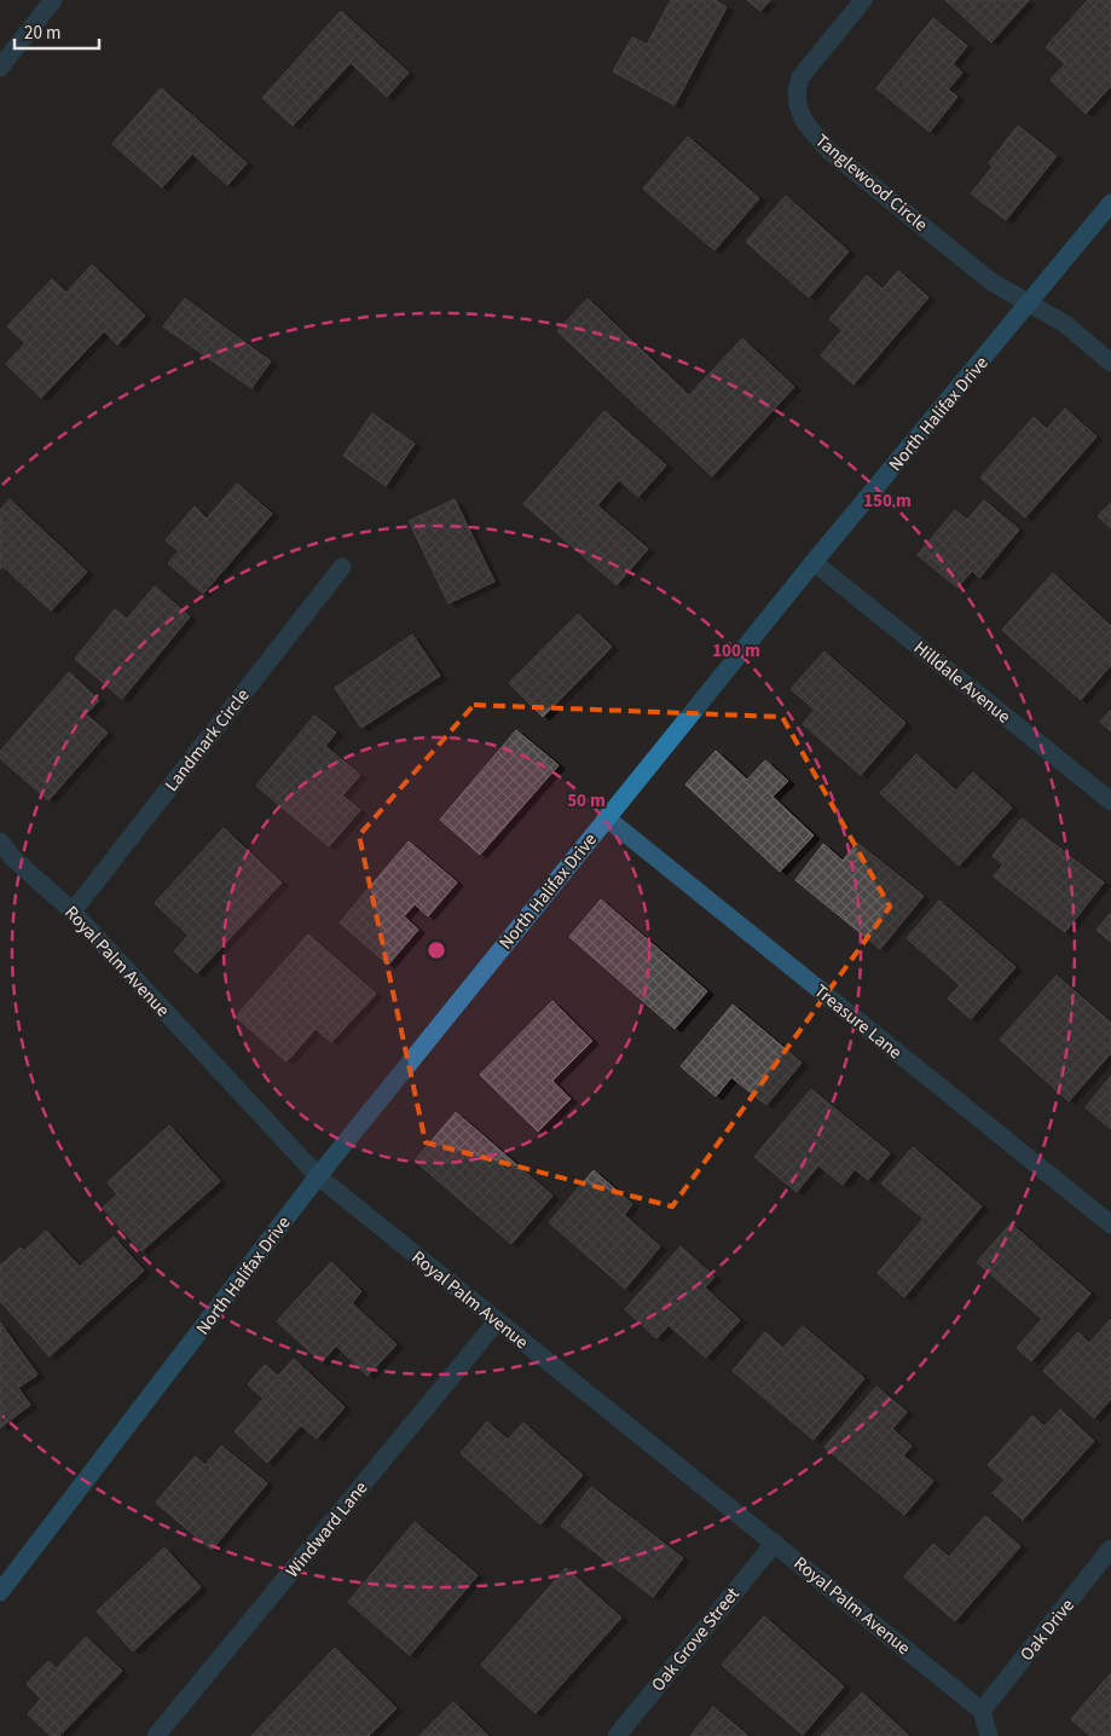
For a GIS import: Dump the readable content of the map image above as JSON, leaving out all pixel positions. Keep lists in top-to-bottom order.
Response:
{
  "streets": {
    "street": [
      "Tanglewood Circle",
      "North Halifax Drive",
      "Hilldale Avenue",
      "Landmark Circle",
      "Royal Palm Avenue",
      "Treasure Lane",
      "Windward Lane",
      "Oak Drive",
      "Oak Grove Street"
    ]
  },
  "crossings": [
    ["Tanglewood Circle", "North Halifax Drive"],
    ["North Halifax Drive", "Hilldale Avenue"],
    ["North Halifax Drive", "Royal Palm Avenue"],
    ["North Halifax Drive", "Treasure Lane"],
    ["Landmark Circle", "Royal Palm Avenue"],
    ["Royal Palm Avenue", "Windward Lane"],
    ["Royal Palm Avenue", "Oak Drive"],
    ["Royal Palm Avenue", "Oak Grove Street"]
  ],
  "scale_bar": "20 m",
  "rings": ["150 m", "100 m", "50 m"]
}
